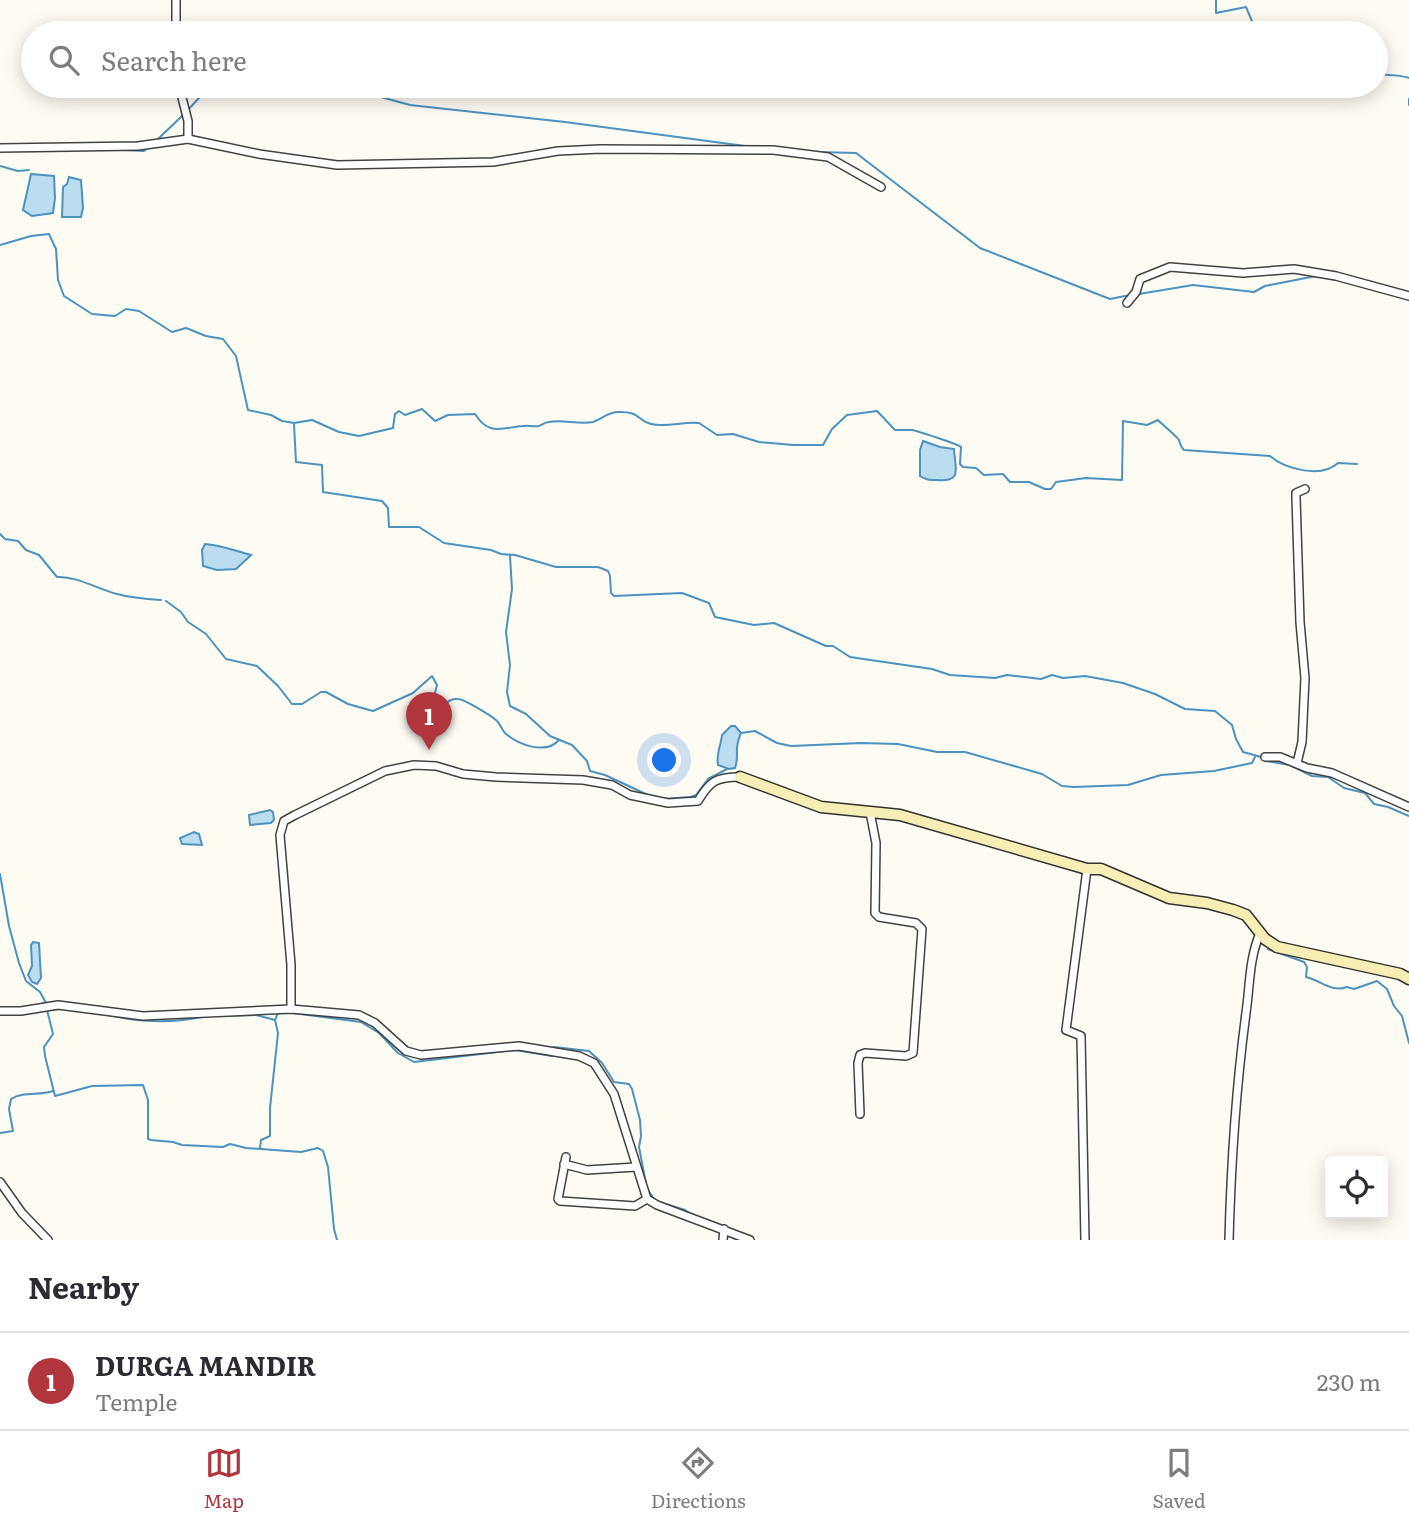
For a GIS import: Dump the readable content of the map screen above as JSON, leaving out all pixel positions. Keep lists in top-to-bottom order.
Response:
{
  "page": {
    "search": "Search here",
    "pins": "1",
    "heading": "Nearby",
    "list": [
      {
        "mark": "1",
        "name": "DURGA MANDIR",
        "note": "Temple",
        "value": "230 m"
      }
    ],
    "nav": ["Map", "Directions", "Saved"]
  }
}
